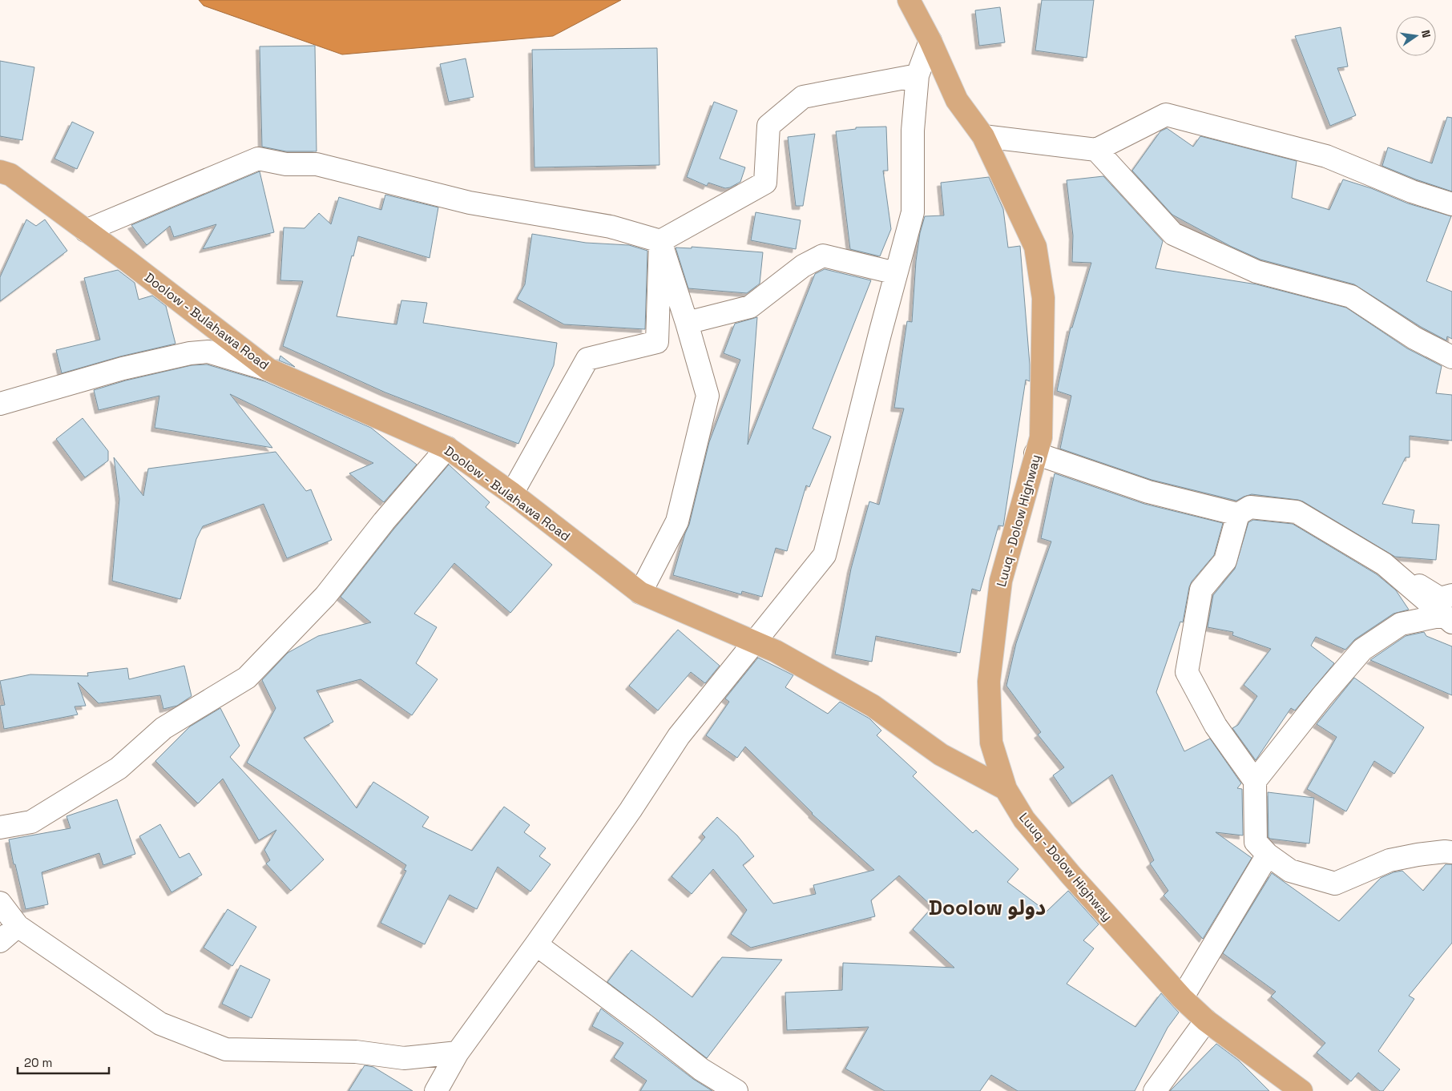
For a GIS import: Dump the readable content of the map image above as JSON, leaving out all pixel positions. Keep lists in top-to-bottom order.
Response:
{
  "streets": {
    "main road": ["Doolow - Bulahawa Road", "Luuq - Dolow Highway"]
  },
  "crossings": [
    ["Doolow - Bulahawa Road", "Luuq - Dolow Highway"]
  ],
  "districts": ["Doolow دولو"],
  "scale_bar": "20 m",
  "north": "right"
}
